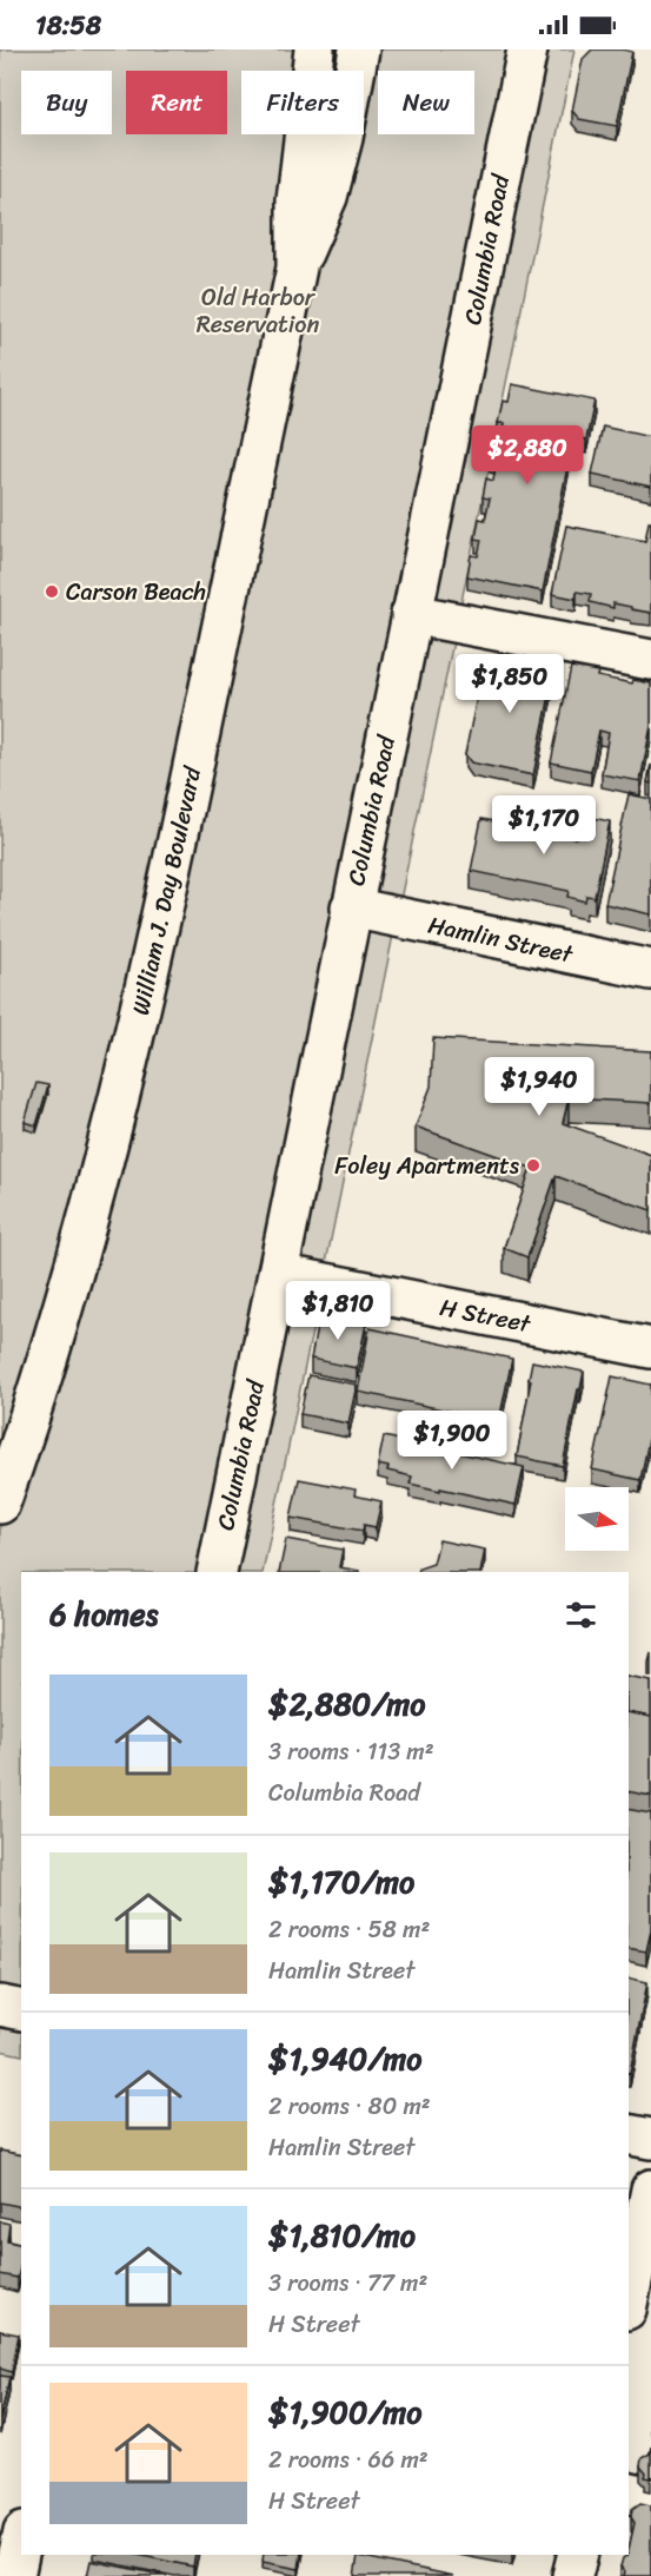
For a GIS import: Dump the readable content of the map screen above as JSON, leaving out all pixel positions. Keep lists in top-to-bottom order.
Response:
{
  "streets": {
    "main road": [
      "Columbia Road",
      "William J. Day Boulevard",
      "Hamlin Street",
      "H Street"
    ]
  },
  "crossings": [
    ["Columbia Road", "Hamlin Street"],
    ["Columbia Road", "H Street"]
  ],
  "parks": ["Old Harbor Reservation"],
  "places": ["Carson Beach", "Foley Apartments"],
  "north": "right",
  "page": {
    "status": "18:58",
    "chip": [
      "Buy",
      "Rent",
      "Filters",
      "New"
    ],
    "price": [
      "$2,880",
      "$1,850",
      "$1,170",
      "$1,940",
      "$1,810",
      "$1,900"
    ],
    "heading": "6 homes",
    "list": [
      {
        "name": "$2,880/mo",
        "note": "3 rooms · 113 m² · Columbia Road"
      },
      {
        "name": "$1,170/mo",
        "note": "2 rooms · 58 m² · Hamlin Street"
      },
      {
        "name": "$1,940/mo",
        "note": "2 rooms · 80 m² · Hamlin Street"
      },
      {
        "name": "$1,810/mo",
        "note": "3 rooms · 77 m² · H Street"
      },
      {
        "name": "$1,900/mo",
        "note": "2 rooms · 66 m² · H Street"
      }
    ]
  }
}
